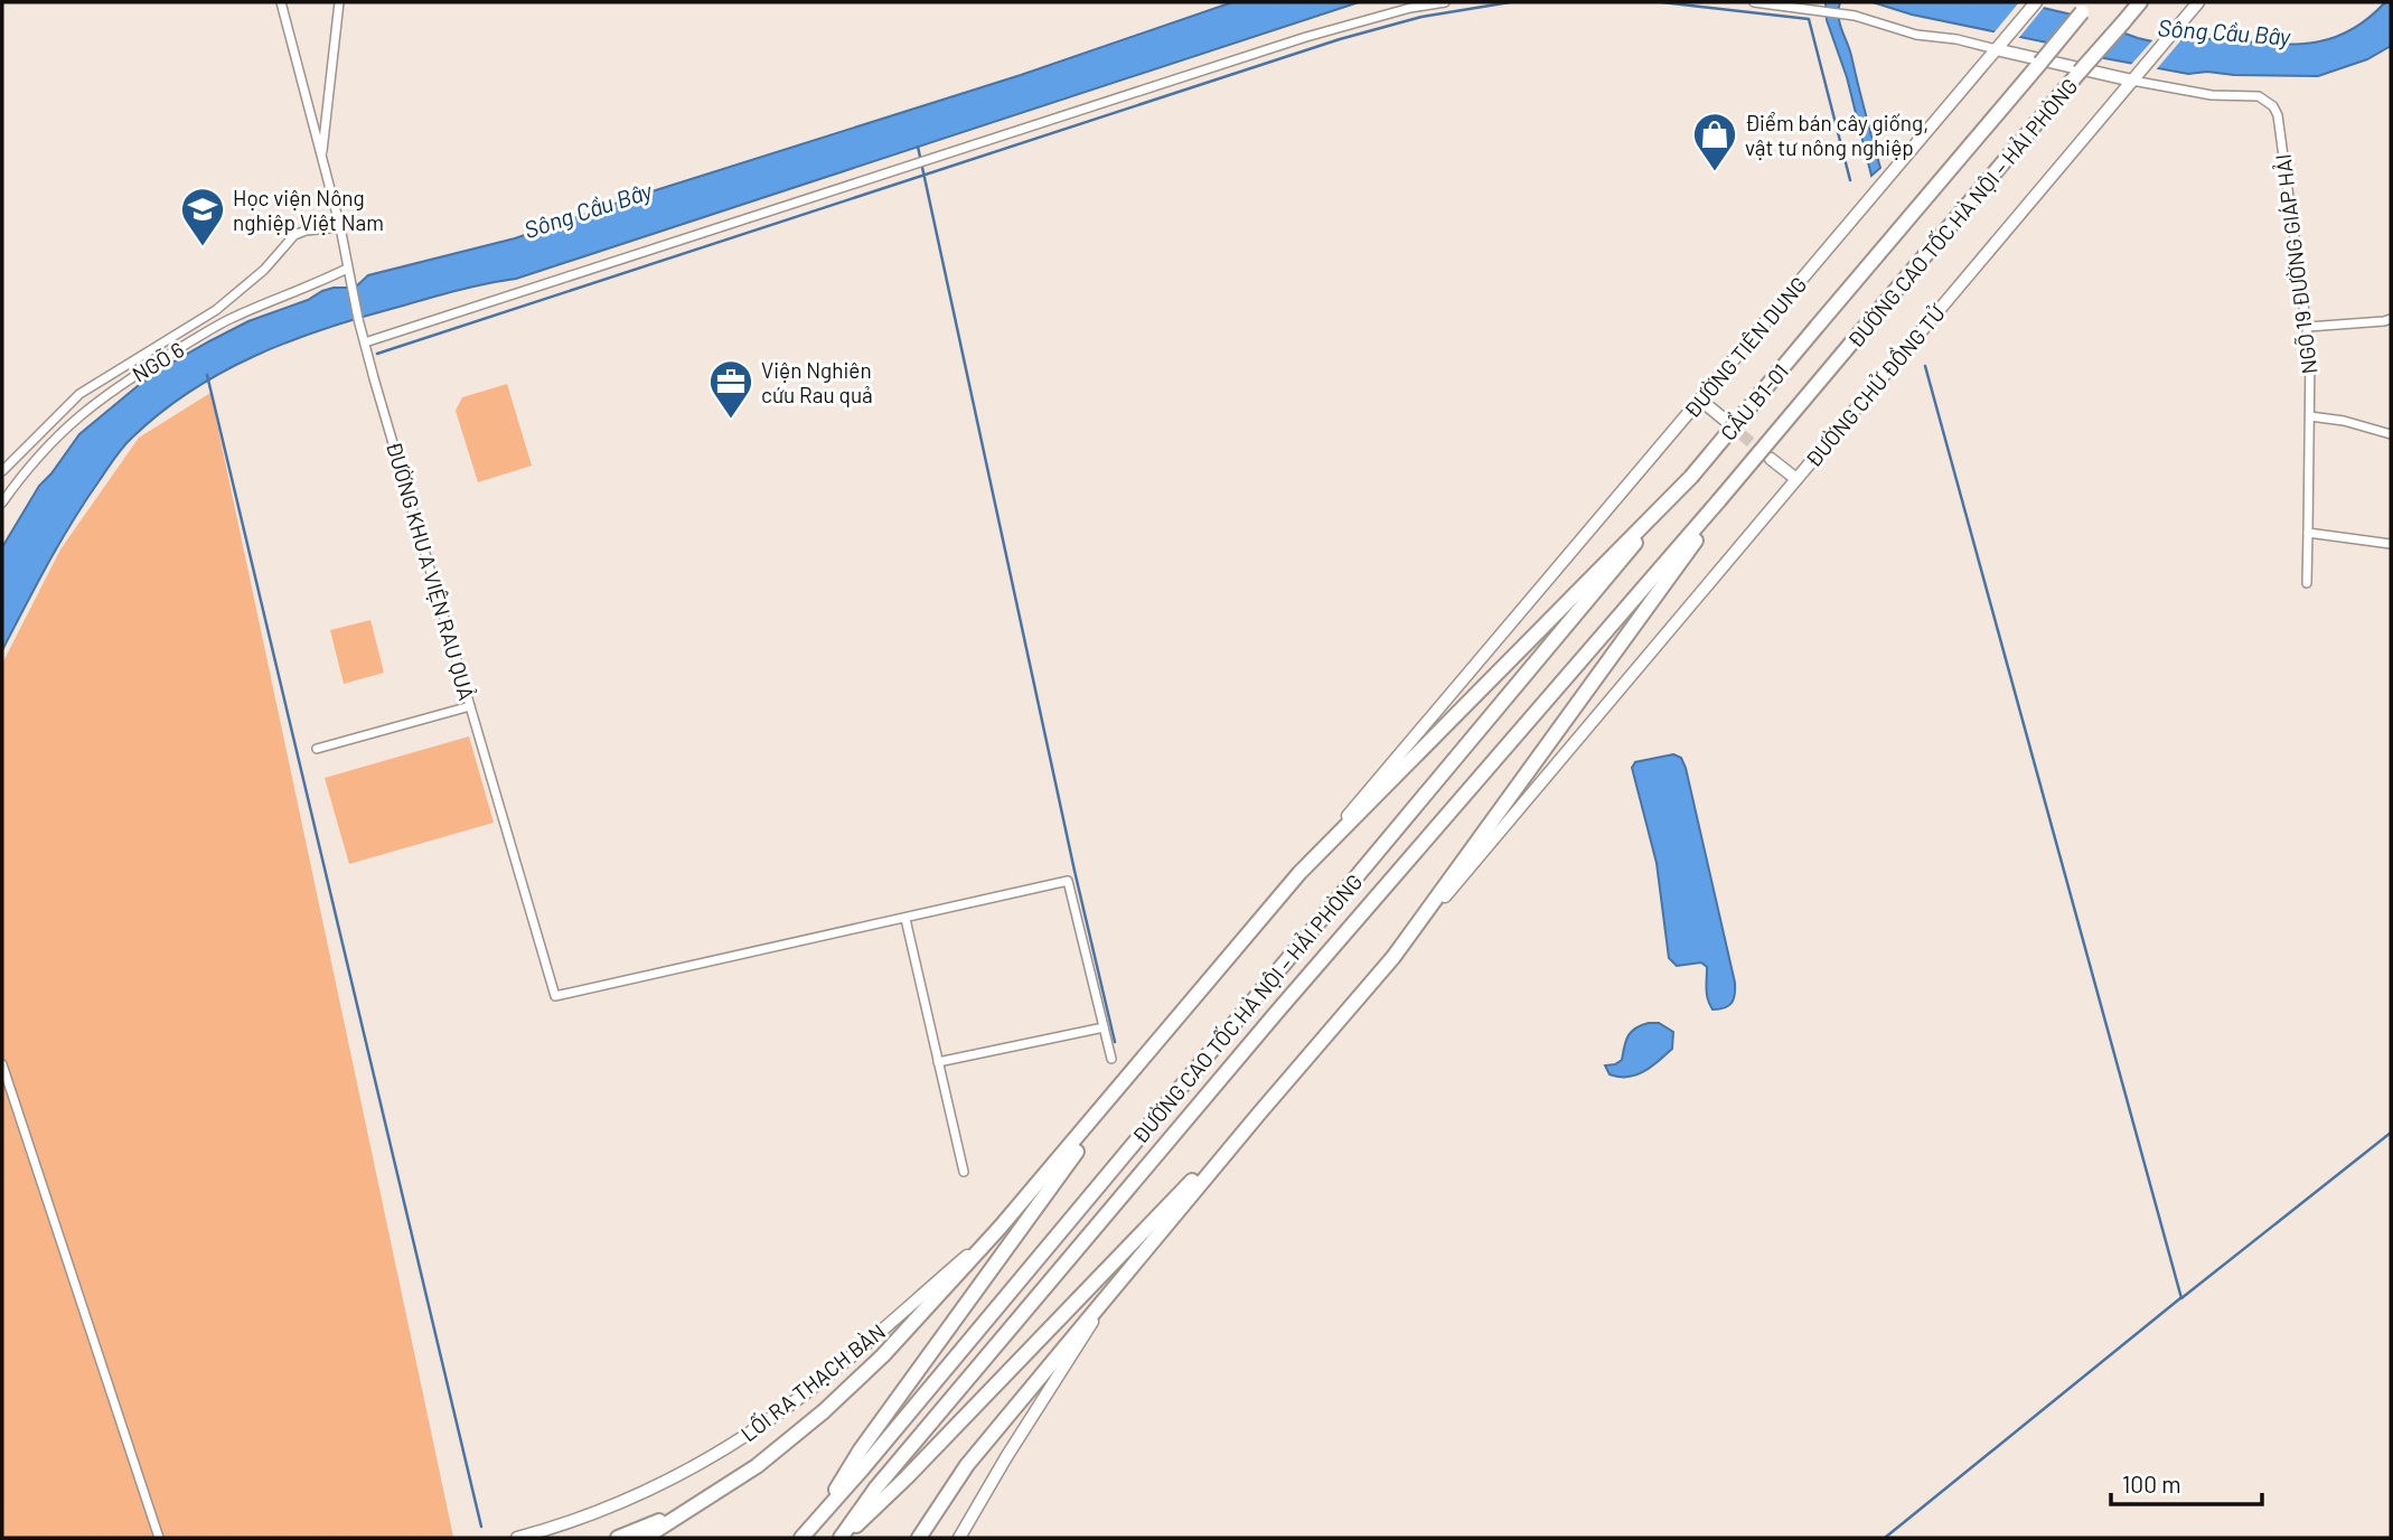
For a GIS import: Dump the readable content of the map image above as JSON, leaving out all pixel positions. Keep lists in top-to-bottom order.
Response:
{
  "streets": {
    "highway": ["ĐƯỜNG CAO TỐC HÀ NỘI – HẢI PHÒNG", "CẦU B1-01"],
    "main road": ["ĐƯỜNG TIÊN DUNG", "ĐƯỜNG CHỬ ĐỒNG TỬ", "LỐI RA THẠCH BÀN"],
    "street": ["NGÕ 19 ĐƯỜNG GIÁP HẢI", "NGÕ 6", "ĐƯỜNG KHU A VIỆN RAU QUẢ"]
  },
  "crossings": [
    ["ĐƯỜNG CAO TỐC HÀ NỘI – HẢI PHÒNG", "CẦU B1-01"],
    ["NGÕ 19 ĐƯỜNG GIÁP HẢI", "ĐƯỜNG CHỬ ĐỒNG TỬ"],
    ["NGÕ 6", "ĐƯỜNG KHU A VIỆN RAU QUẢ"]
  ],
  "water": ["Sông Cầu Bây"],
  "places": {
    "shop": ["Điểm bán cây giống, vật tư nông nghiệp"],
    "school or university": ["Học viện Nông nghiệp Việt Nam"],
    "office": ["Viện Nghiên cứu Rau quả"]
  },
  "scale_bar": "100 m"
}
